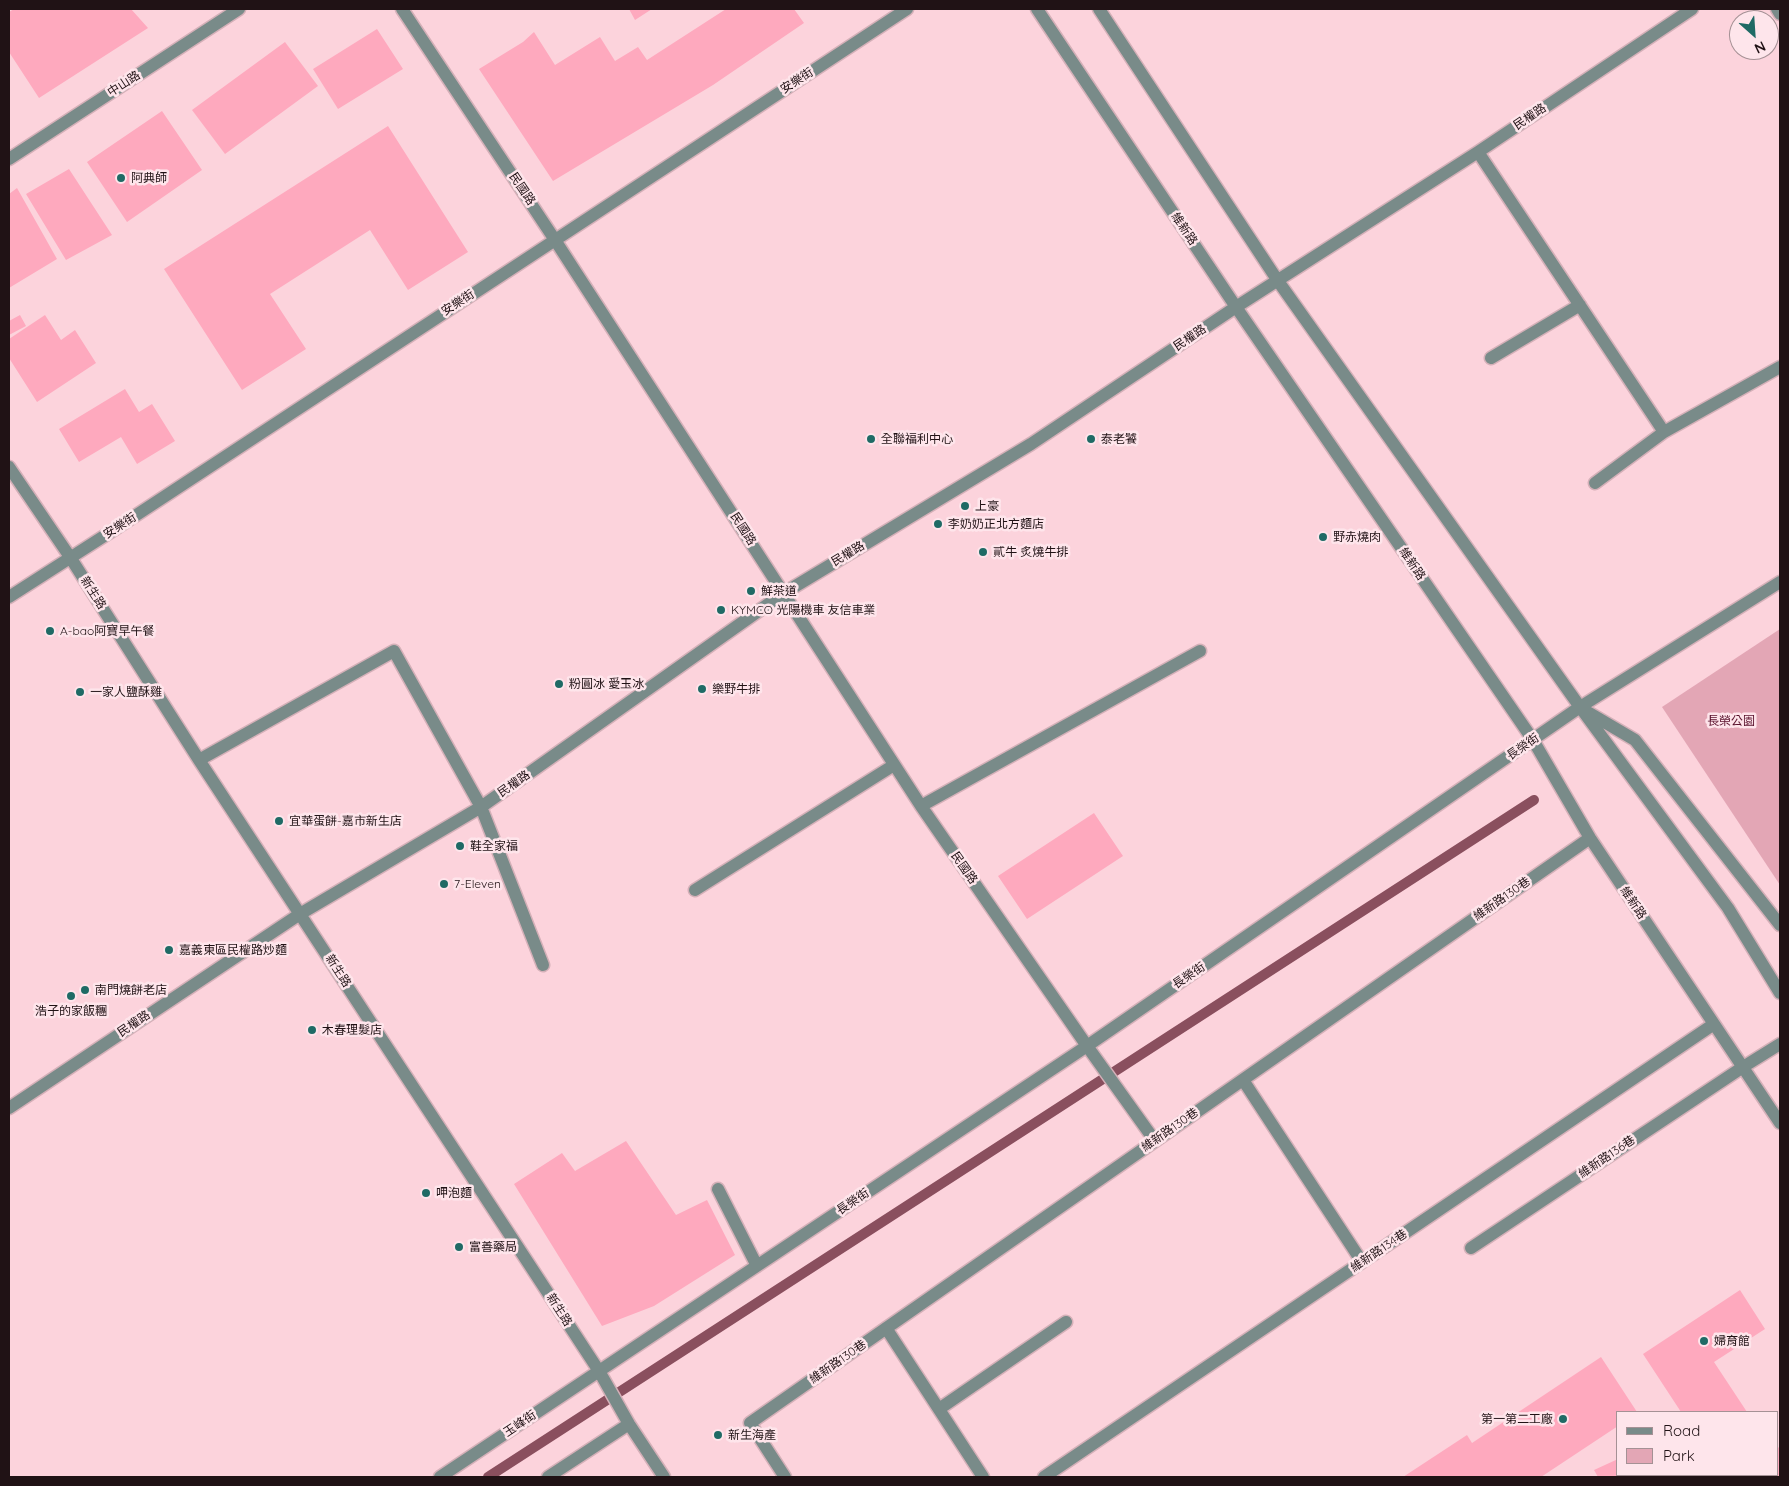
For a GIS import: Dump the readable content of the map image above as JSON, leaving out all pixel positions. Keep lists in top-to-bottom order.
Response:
{
  "streets": {
    "street": [
      "安樂街",
      "中山路",
      "民權路",
      "民國路",
      "維新路",
      "新生路",
      "長榮街",
      "維新路130巷",
      "維新路136巷",
      "維新路134巷",
      "玉峰街"
    ]
  },
  "crossings": [
    ["安樂街", "民國路"],
    ["安樂街", "新生路"],
    ["民權路", "民國路"],
    ["民權路", "維新路"],
    ["民權路", "新生路"],
    ["民國路", "長榮街"],
    ["民國路", "維新路130巷"],
    ["維新路", "長榮街"],
    ["維新路", "維新路130巷"],
    ["維新路", "維新路136巷"],
    ["維新路", "維新路134巷"],
    ["新生路", "長榮街"],
    ["新生路", "玉峰街"],
    ["長榮街", "玉峰街"]
  ],
  "parks": ["長榮公園"],
  "places": [
    "阿典師",
    "全聯福利中心",
    "泰老饕",
    "上豪",
    "李奶奶正北方麵店",
    "野赤燒肉",
    "貳牛 炙燒牛排",
    "鮮茶道",
    "KYMCO 光陽機車 友信車業",
    "A-bao阿寶早午餐",
    "粉圓冰 愛玉冰",
    "樂野牛排",
    "一家人鹽酥雞",
    "宜華蛋餅-嘉市新生店",
    "鞋全家福",
    "7-Eleven",
    "嘉義東區民權路炒麵",
    "南門燒餅老店",
    "浩子的家飯糰",
    "木春理髮店",
    "呷泡麵",
    "富善藥局",
    "婦育館",
    "第一第二工廠",
    "新生海產"
  ],
  "legend": ["Road", "Park"],
  "north": "bottom right"
}
